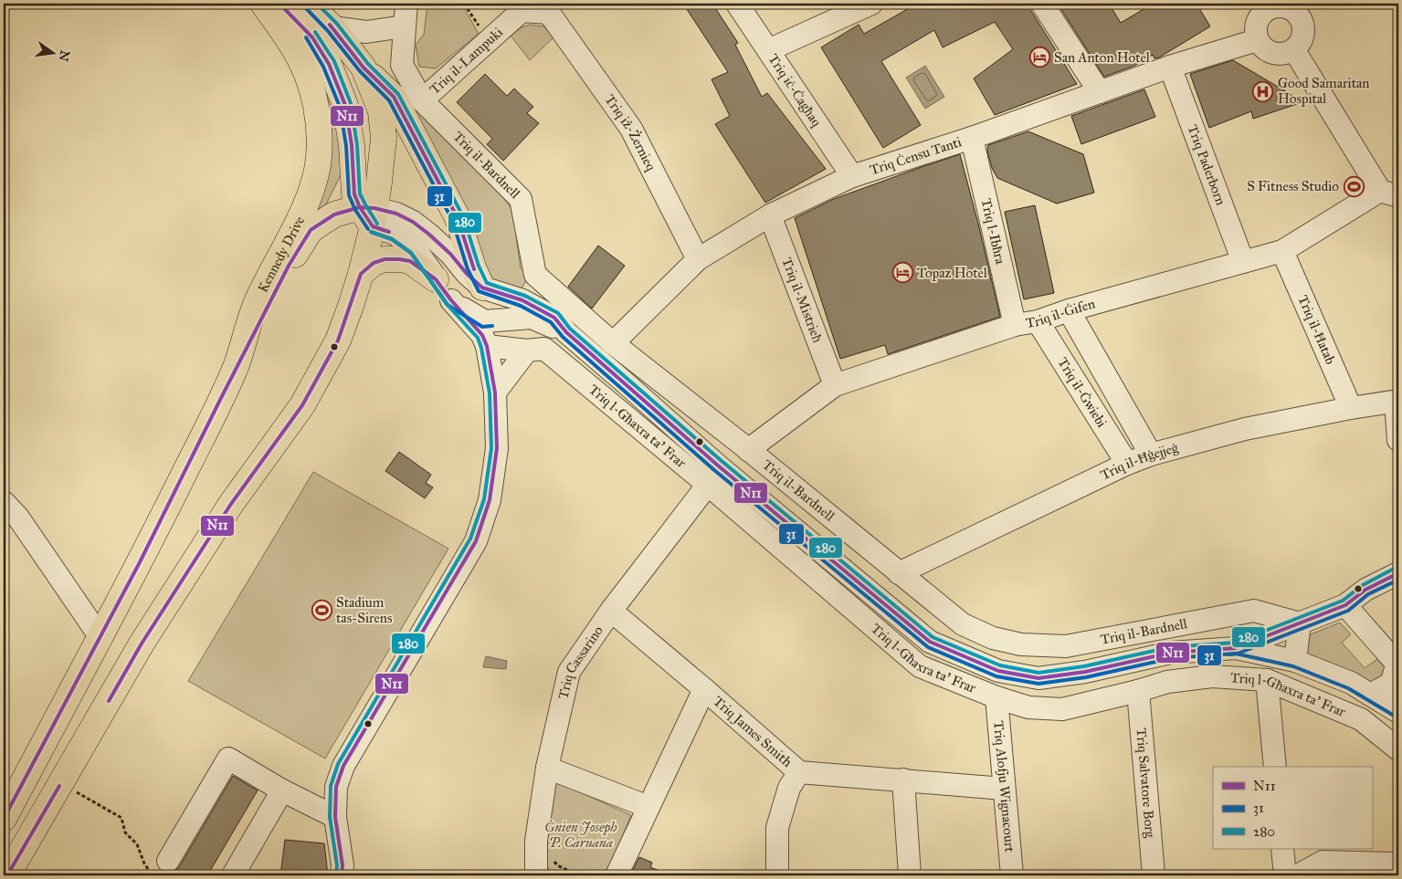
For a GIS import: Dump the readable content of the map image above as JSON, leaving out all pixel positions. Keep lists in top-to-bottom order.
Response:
{
  "streets": {
    "highway": ["Kennedy Drive"],
    "street": [
      "Triq il-Lampuki",
      "Triq iċ-Ċagħaq",
      "Triq iż-Żernieq",
      "Triq Ċensu Tanti",
      "Triq Paderborn",
      "Triq il-Bardnell",
      "Triq l-Ibħra",
      "Triq il-Mistrieħ",
      "Triq il-Ġifen",
      "Triq il-Ħatab",
      "Triq il-Ġwiebi",
      "Triq l-Għaxra ta' Frar",
      "Triq il-Ħġejjeġ",
      "Triq Cassarino",
      "Triq James Smith",
      "Triq Salvatore Borg",
      "Triq Alofju Wignacourt"
    ]
  },
  "crossings": [
    ["Triq il-Lampuki", "Triq iż-Żernieq"],
    ["Triq il-Lampuki", "Triq il-Bardnell"],
    ["Triq iċ-Ċagħaq", "Triq Ċensu Tanti"],
    ["Triq iż-Żernieq", "Triq Ċensu Tanti"],
    ["Triq Ċensu Tanti", "Triq Paderborn"],
    ["Triq Ċensu Tanti", "Triq il-Bardnell"],
    ["Triq Ċensu Tanti", "Triq l-Ibħra"],
    ["Triq Ċensu Tanti", "Triq il-Mistrieħ"],
    ["Triq Paderborn", "Triq il-Ġifen"],
    ["Triq il-Bardnell", "Triq il-Ġifen"],
    ["Triq il-Bardnell", "Triq il-Ħġejjeġ"],
    ["Triq l-Ibħra", "Triq il-Ġifen"],
    ["Triq il-Mistrieħ", "Triq il-Ġifen"],
    ["Triq il-Ġifen", "Triq il-Ħatab"],
    ["Triq il-Ġifen", "Triq il-Ġwiebi"],
    ["Triq il-Ħatab", "Triq il-Ħġejjeġ"],
    ["Triq il-Ġwiebi", "Triq il-Ħġejjeġ"],
    ["Triq l-Għaxra ta' Frar", "Triq Cassarino"],
    ["Triq l-Għaxra ta' Frar", "Triq Salvatore Borg"],
    ["Triq l-Għaxra ta' Frar", "Triq Alofju Wignacourt"],
    ["Triq Cassarino", "Triq James Smith"],
    ["Triq James Smith", "Triq Alofju Wignacourt"]
  ],
  "parks": ["Ġnien Joseph P. Caruana"],
  "places": {
    "hotel": ["San Anton Hotel", "Topaz Hotel"],
    "hospital": ["Good Samaritan Hospital"],
    "sports": ["S Fitness Studio", "Stadium tas-Sirens"]
  },
  "lines": ["transit line N11", "transit line 280", "transit line 31"],
  "legend": ["N11", "31", "280"],
  "north": "right"
}
